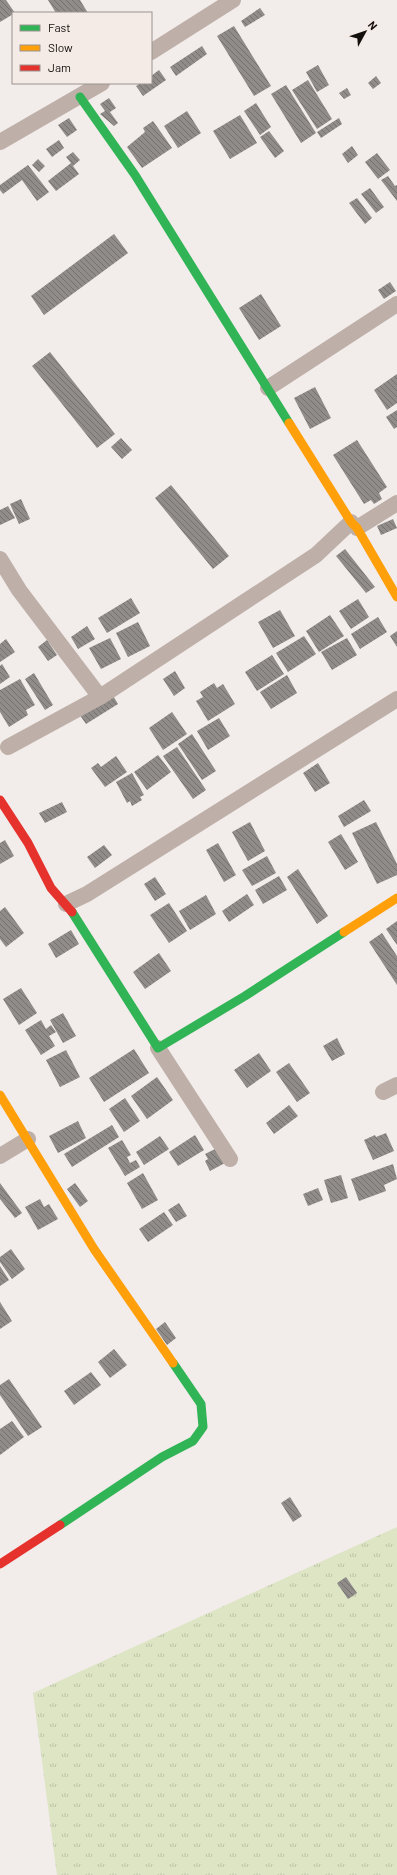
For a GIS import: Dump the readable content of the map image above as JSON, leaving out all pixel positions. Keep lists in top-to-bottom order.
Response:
{
  "legend": ["Fast", "Slow", "Jam"],
  "north": "top right"
}
